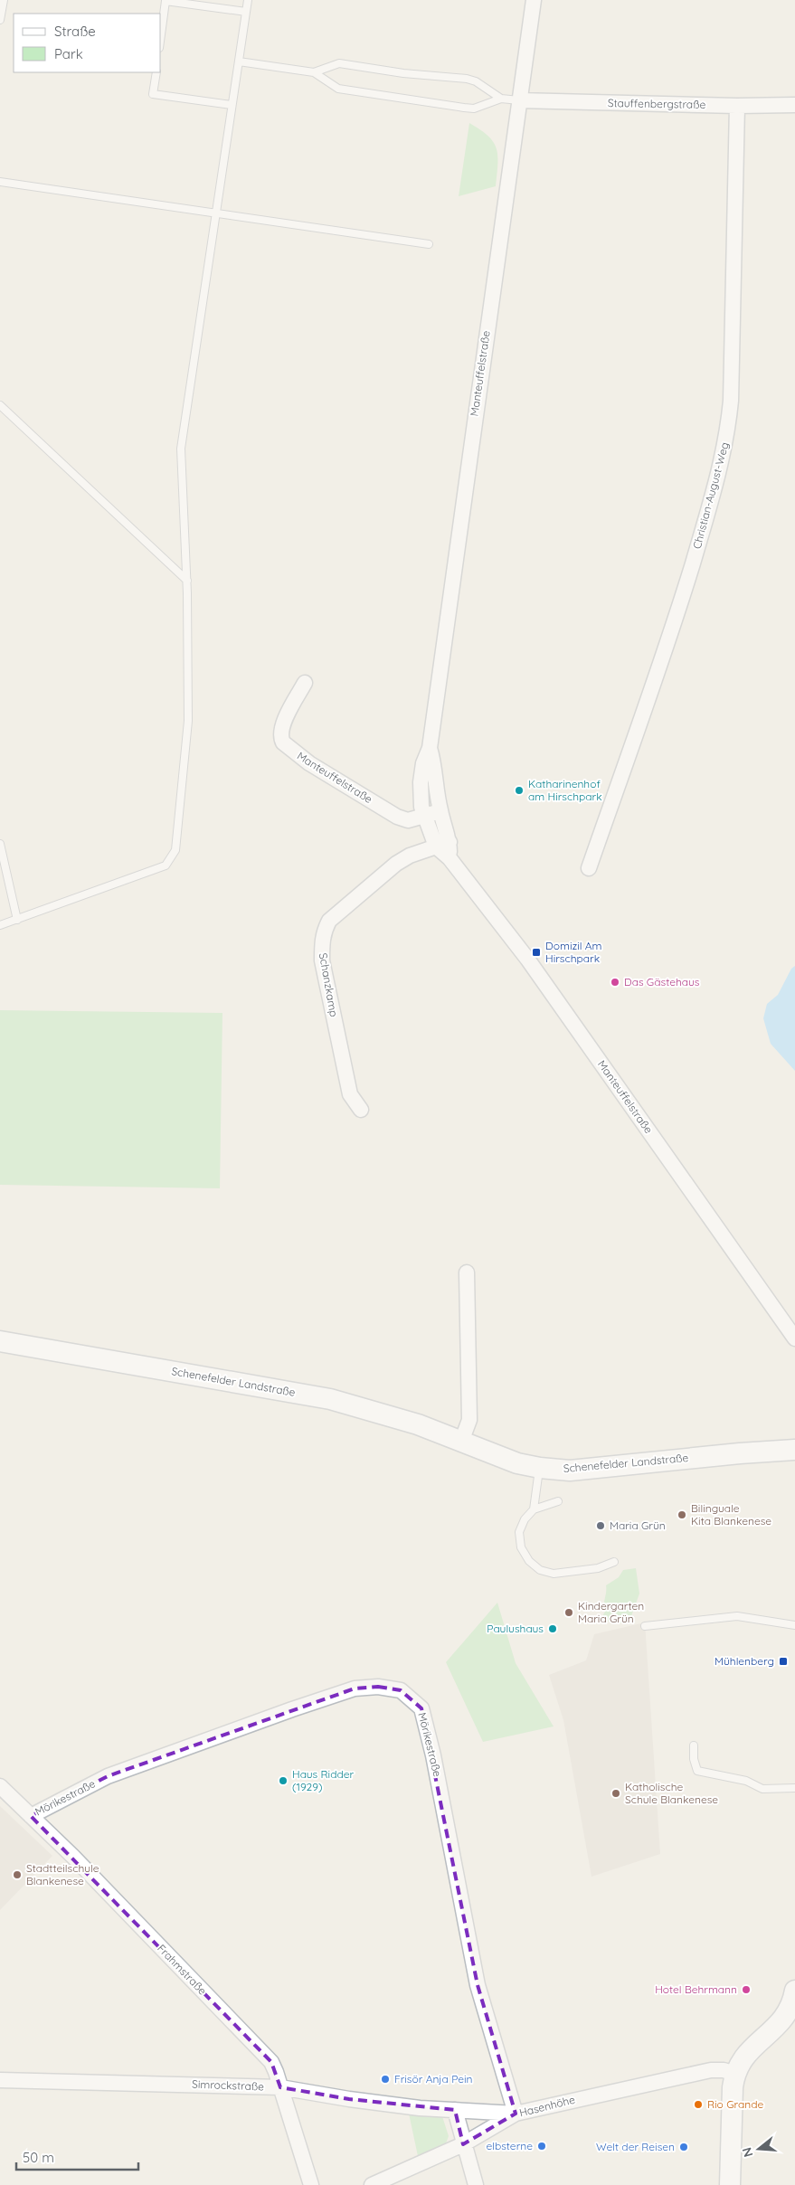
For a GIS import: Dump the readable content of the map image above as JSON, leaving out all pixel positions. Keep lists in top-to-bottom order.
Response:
{
  "streets": {
    "main road": ["Schenefelder Landstraße"],
    "street": [
      "Stauffenbergstraße",
      "Manteuffelstraße",
      "Christian-August-Weg",
      "Schanzkamp",
      "Mörikestraße",
      "Frahmstraße",
      "Simrockstraße",
      "Hasenhöhe"
    ]
  },
  "crossings": [
    ["Stauffenbergstraße", "Manteuffelstraße"],
    ["Stauffenbergstraße", "Christian-August-Weg"],
    ["Manteuffelstraße", "Schanzkamp"],
    ["Mörikestraße", "Frahmstraße"],
    ["Mörikestraße", "Simrockstraße"],
    ["Mörikestraße", "Hasenhöhe"],
    ["Frahmstraße", "Simrockstraße"],
    ["Simrockstraße", "Hasenhöhe"]
  ],
  "places": {
    "other": [
      "Katharinenhof am Hirschpark",
      "Das Gästehaus",
      "Bilinguale Kita Blankenese",
      "Maria Grün",
      "Kindergarten Maria Grün",
      "Paulushaus",
      "Haus Ridder (1929)",
      "Katholische Schule Blankenese",
      "Stadtteilschule Blankenese",
      "Hotel Behrmann",
      "Frisör Anja Pein",
      "Rio Grande",
      "elbsterne",
      "Welt der Reisen"
    ],
    "transit": ["Domizil Am Hirschpark", "Mühlenberg"]
  },
  "legend": ["Straße", "Park"],
  "scale_bar": "50 m",
  "north": "left"
}
